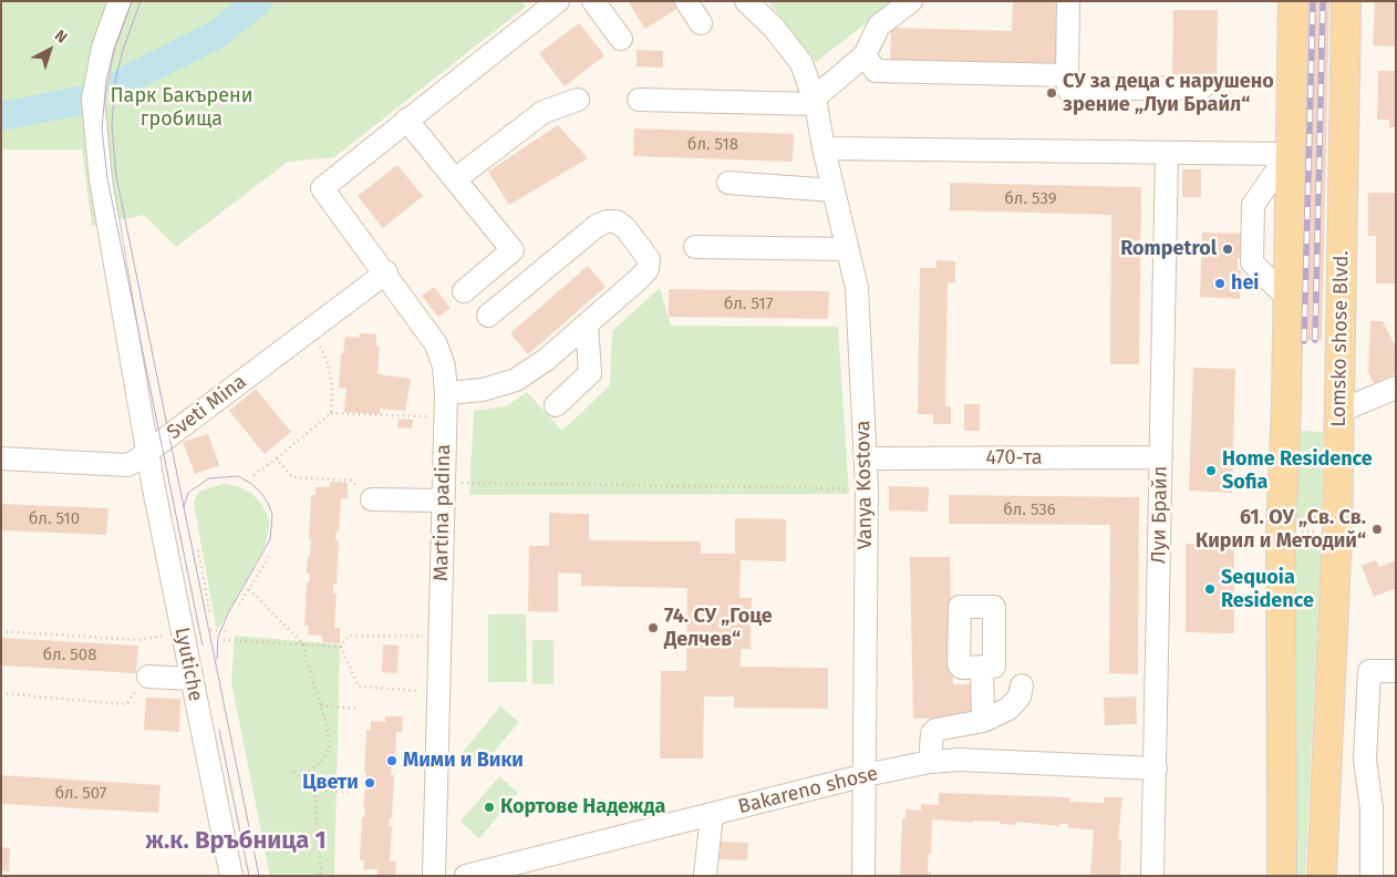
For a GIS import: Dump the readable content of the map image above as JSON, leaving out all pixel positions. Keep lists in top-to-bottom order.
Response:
{
  "streets": {
    "main road": ["Lomsko shose Blvd."],
    "street": [
      "Sveti Mina",
      "470-та",
      "Vanya Kostova",
      "Martina padina",
      "Луи Брайл",
      "Lyutiche",
      "Bakareno shose"
    ]
  },
  "crossings": [
    ["Sveti Mina", "Martina padina"],
    ["Sveti Mina", "Lyutiche"],
    ["470-та", "Vanya Kostova"],
    ["470-та", "Луи Брайл"],
    ["Vanya Kostova", "Bakareno shose"],
    ["Луи Брайл", "Bakareno shose"]
  ],
  "districts": ["ж.к. Връбница 1"],
  "parks": ["Парк Бакърени гробища"],
  "places": [
    "СУ за деца с нарушено зрение „Луи Брайл“",
    "Rompetrol",
    "hei",
    "Home Residence Sofia",
    "61. ОУ „Св. Св. Кирил и Методий“",
    "Sequoia Residence",
    "74. СУ „Гоце Делчев“",
    "Мими и Вики",
    "Цвети",
    "Кортове Надежда"
  ],
  "house_numbers": [
    "бл. 518",
    "бл. 539",
    "бл. 517",
    "бл. 536",
    "бл. 510",
    "бл. 508",
    "бл. 507"
  ],
  "north": "top right"
}
